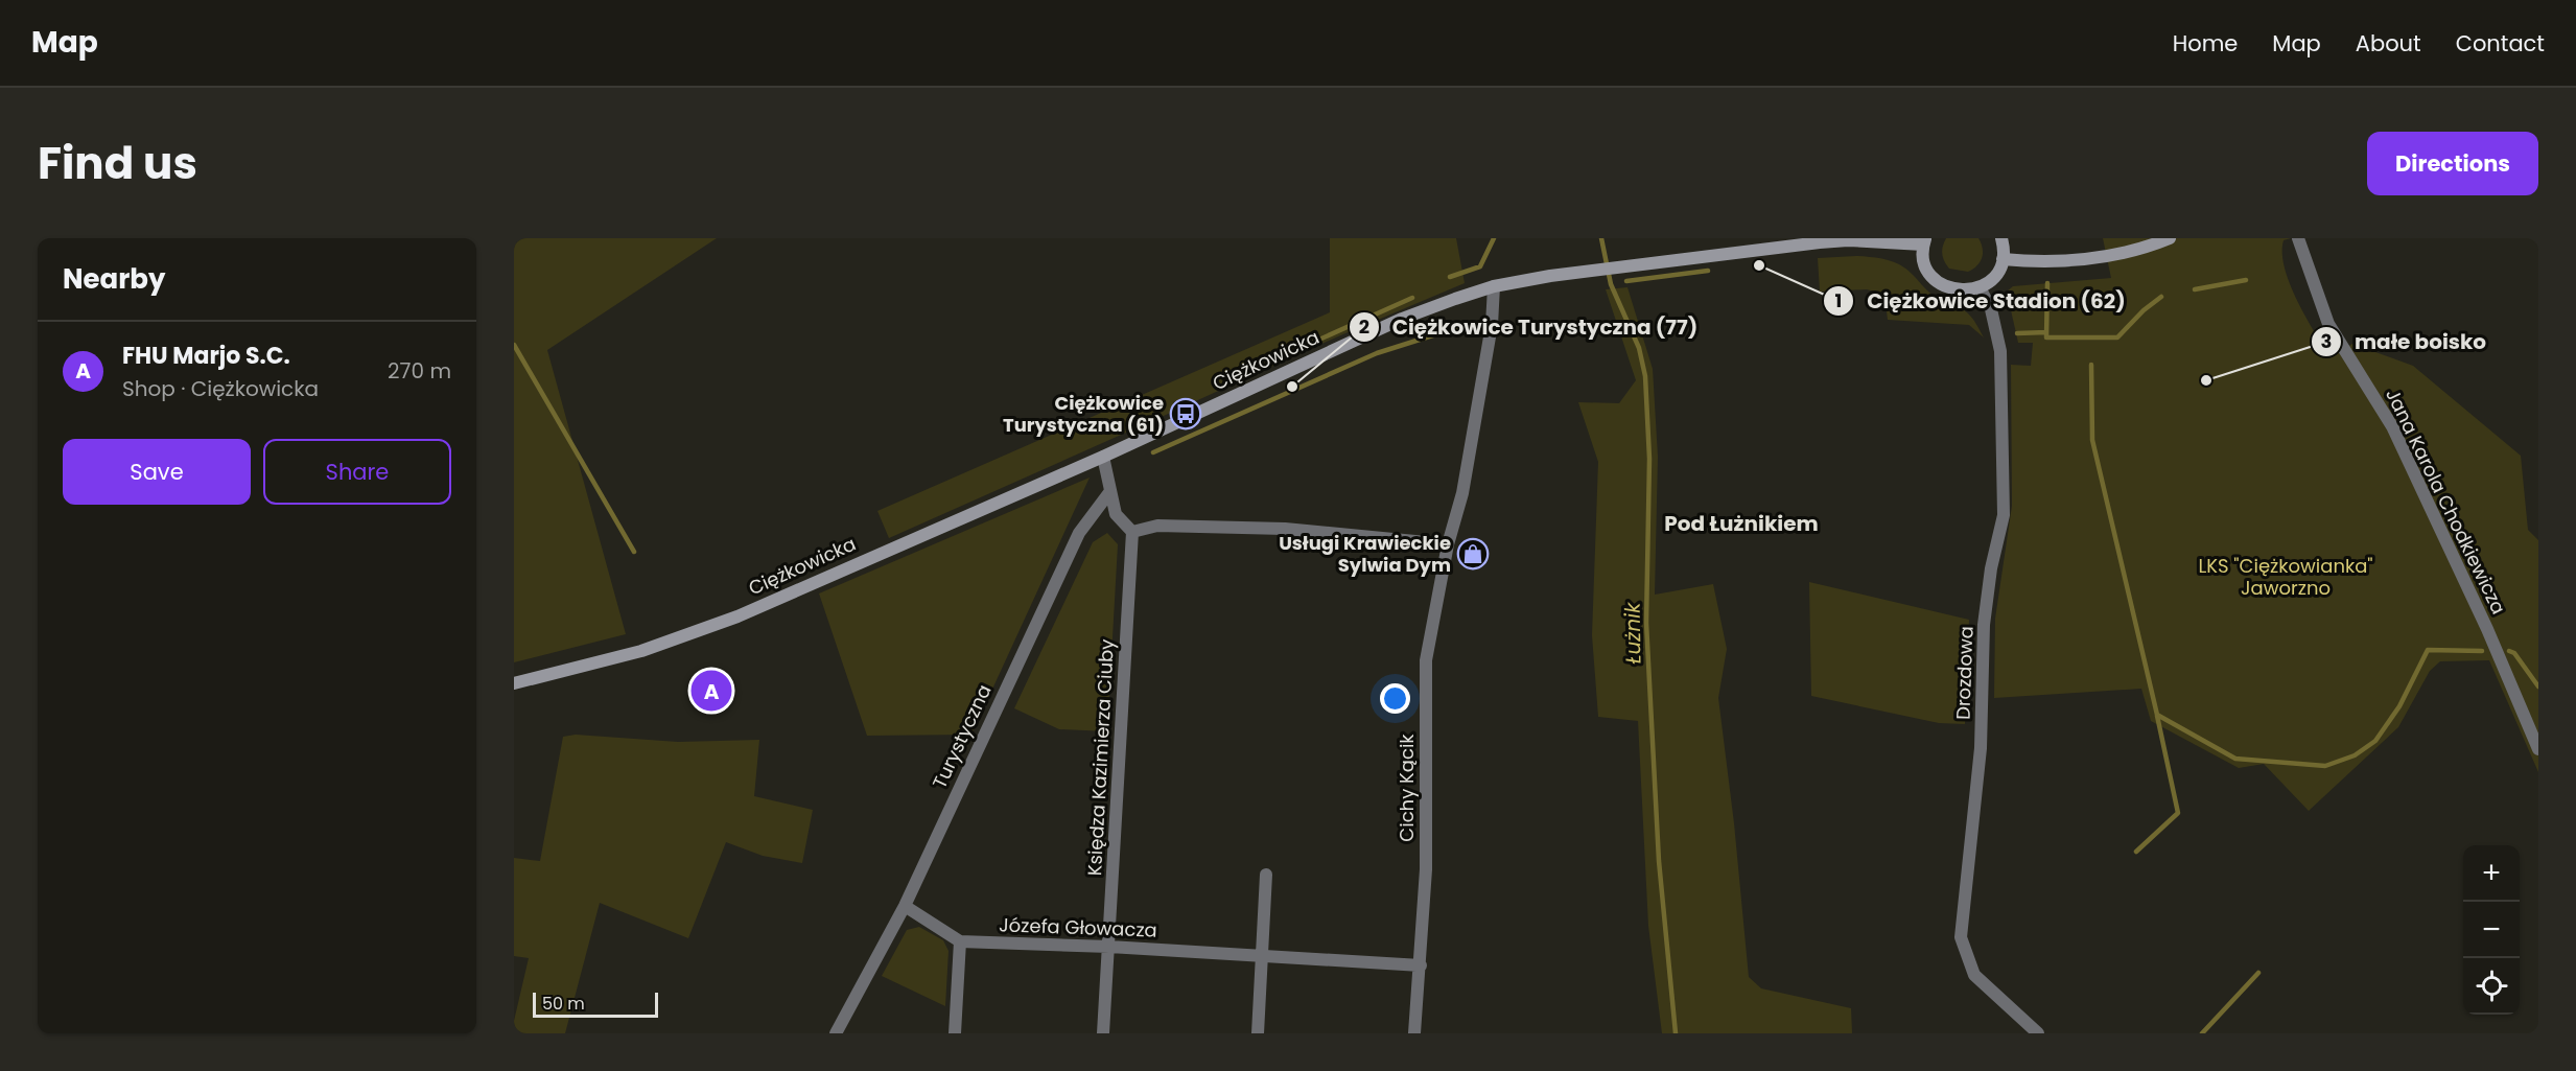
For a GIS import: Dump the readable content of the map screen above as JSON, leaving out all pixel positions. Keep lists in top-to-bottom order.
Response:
{
  "streets": {
    "street": [
      "Ciężkowicka",
      "Jana Karola Chodkiewicza",
      "Drozdowa",
      "Turystyczna",
      "Księdza Kazimierza Ciuby",
      "Cichy Kącik",
      "Józefa Głowacza"
    ]
  },
  "crossings": [
    ["Ciężkowicka", "Cichy Kącik"],
    ["Księdza Kazimierza Ciuby", "Józefa Głowacza"],
    ["Cichy Kącik", "Józefa Głowacza"]
  ],
  "districts": ["Pod Łużnikiem"],
  "water": ["Łużnik"],
  "parks": ["LKS \"Ciężkowianka\" Jaworzno"],
  "places": {
    "other": ["Ciężkowice Stadion (62)", "małe boisko", "Ciężkowice Turystyczna (77)"],
    "bus stop": ["Ciężkowice Turystyczna (61)"],
    "shop": ["Usługi Krawieckie Sylwia Dym"]
  },
  "scale_bar": "50 m",
  "page": {
    "header": "Map",
    "nav": [
      "Home",
      "Map",
      "About",
      "Contact"
    ],
    "title": "Find us",
    "buttons": [
      "Directions",
      ["Save", "Share"]
    ],
    "heading": "Nearby",
    "list": [
      {
        "mark": "A",
        "name": "FHU Marjo S.C.",
        "note": "Shop · Ciężkowicka",
        "value": "270 m"
      }
    ],
    "pins": "A",
    "map_buttons": ["+", "−"],
    "scale": "50 m"
  }
}
